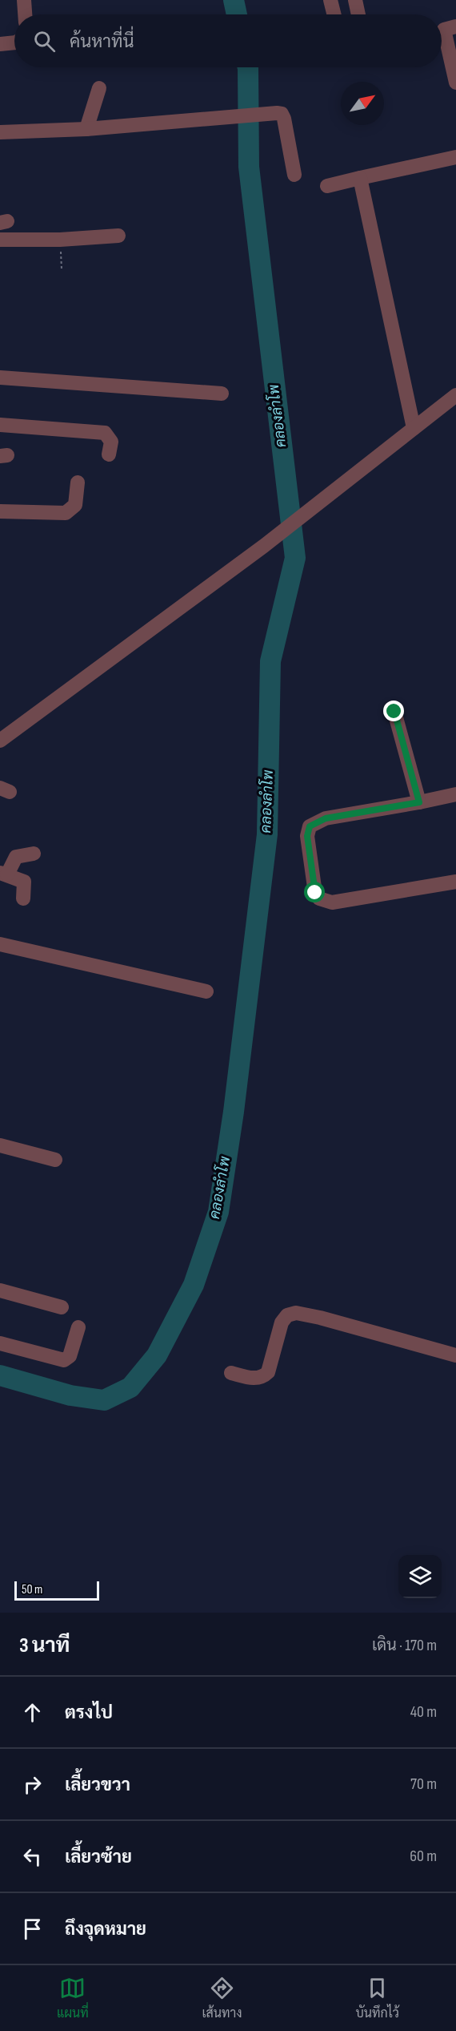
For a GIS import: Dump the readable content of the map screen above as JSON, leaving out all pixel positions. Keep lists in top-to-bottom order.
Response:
{
  "water": ["คลองลำโพ"],
  "scale_bar": "50 m",
  "north": "top right",
  "page": {
    "search": "ค้นหาที่นี่",
    "scale": "50 m",
    "heading": ["3 นาที", "เดิน · 170 m"],
    "list": [
      ["ตรงไป", "40 m"],
      ["เลี้ยวขวา", "70 m"],
      ["เลี้ยวซ้าย", "60 m"],
      "ถึงจุดหมาย"
    ],
    "nav": ["แผนที่", "เส้นทาง", "บันทึกไว้"]
  }
}
